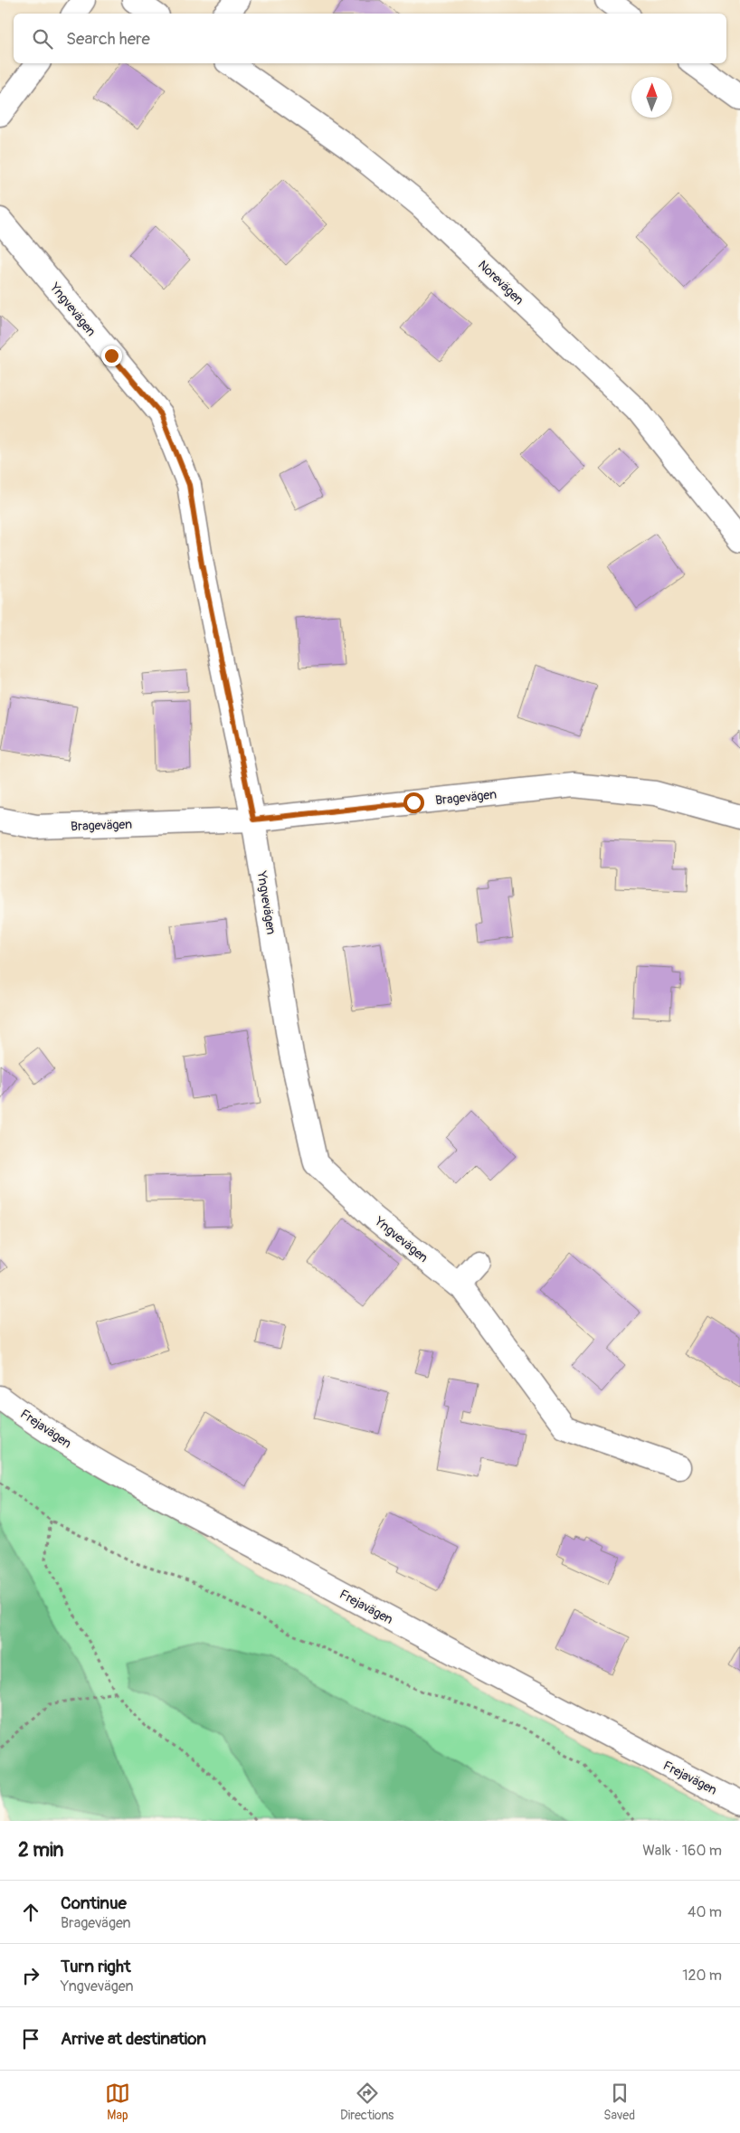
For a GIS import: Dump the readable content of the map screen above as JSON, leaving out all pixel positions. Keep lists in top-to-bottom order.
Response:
{
  "streets": {
    "street": [
      "Norevägen",
      "Yngvevägen",
      "Bragevägen",
      "Frejavägen"
    ]
  },
  "crossings": [
    ["Yngvevägen", "Bragevägen"]
  ],
  "north": "top",
  "page": {
    "search": "Search here",
    "heading": ["2 min", "Walk · 160 m"],
    "list": [
      ["Continue", "Bragevägen", "40 m"],
      ["Turn right", "Yngvevägen", "120 m"],
      "Arrive at destination"
    ],
    "nav": ["Map", "Directions", "Saved"]
  }
}
